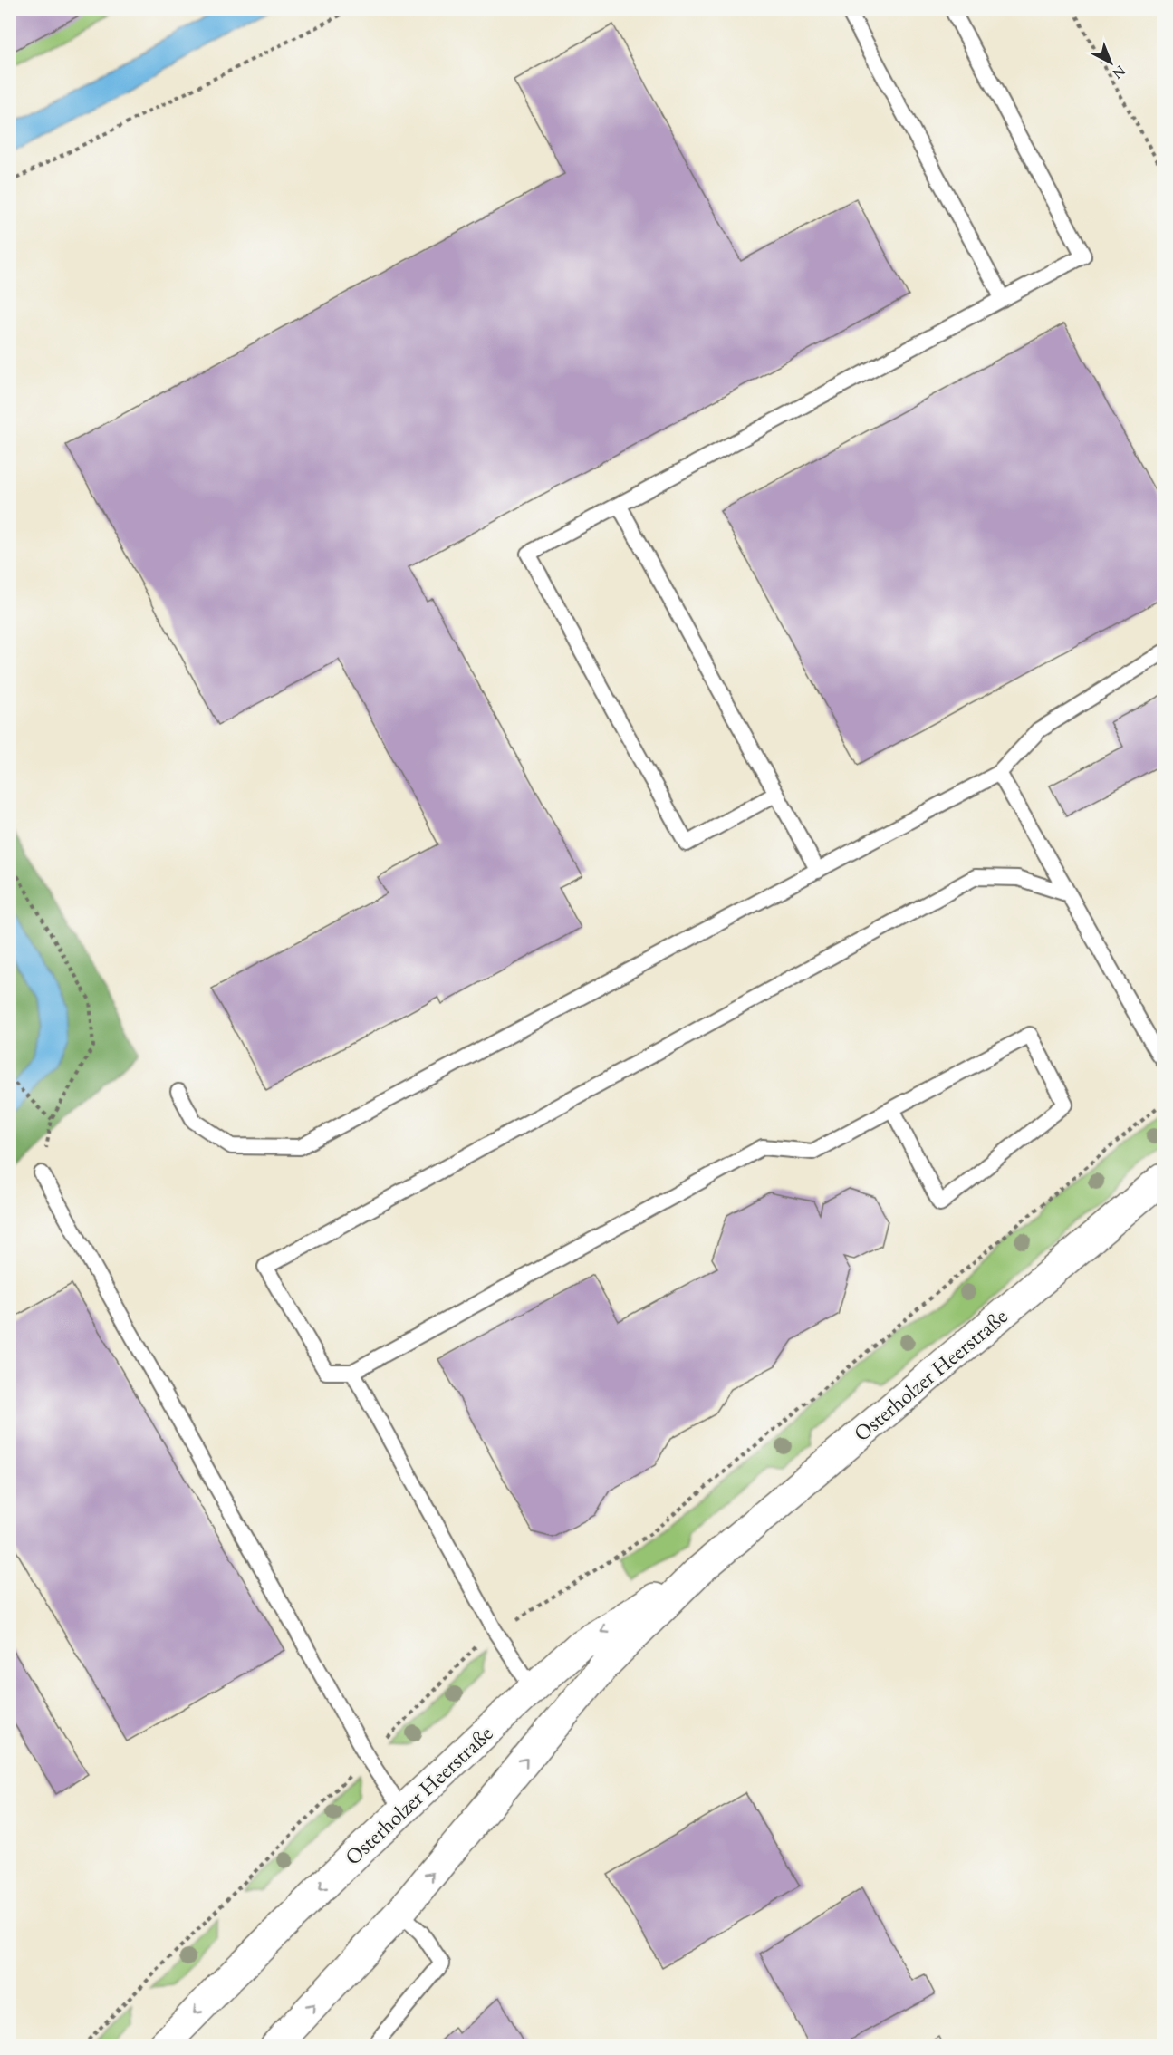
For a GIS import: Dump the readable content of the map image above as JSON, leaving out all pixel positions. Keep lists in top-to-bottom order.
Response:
{
  "streets": {
    "main road": ["Osterholzer Heerstraße"]
  },
  "north": "bottom right"
}
